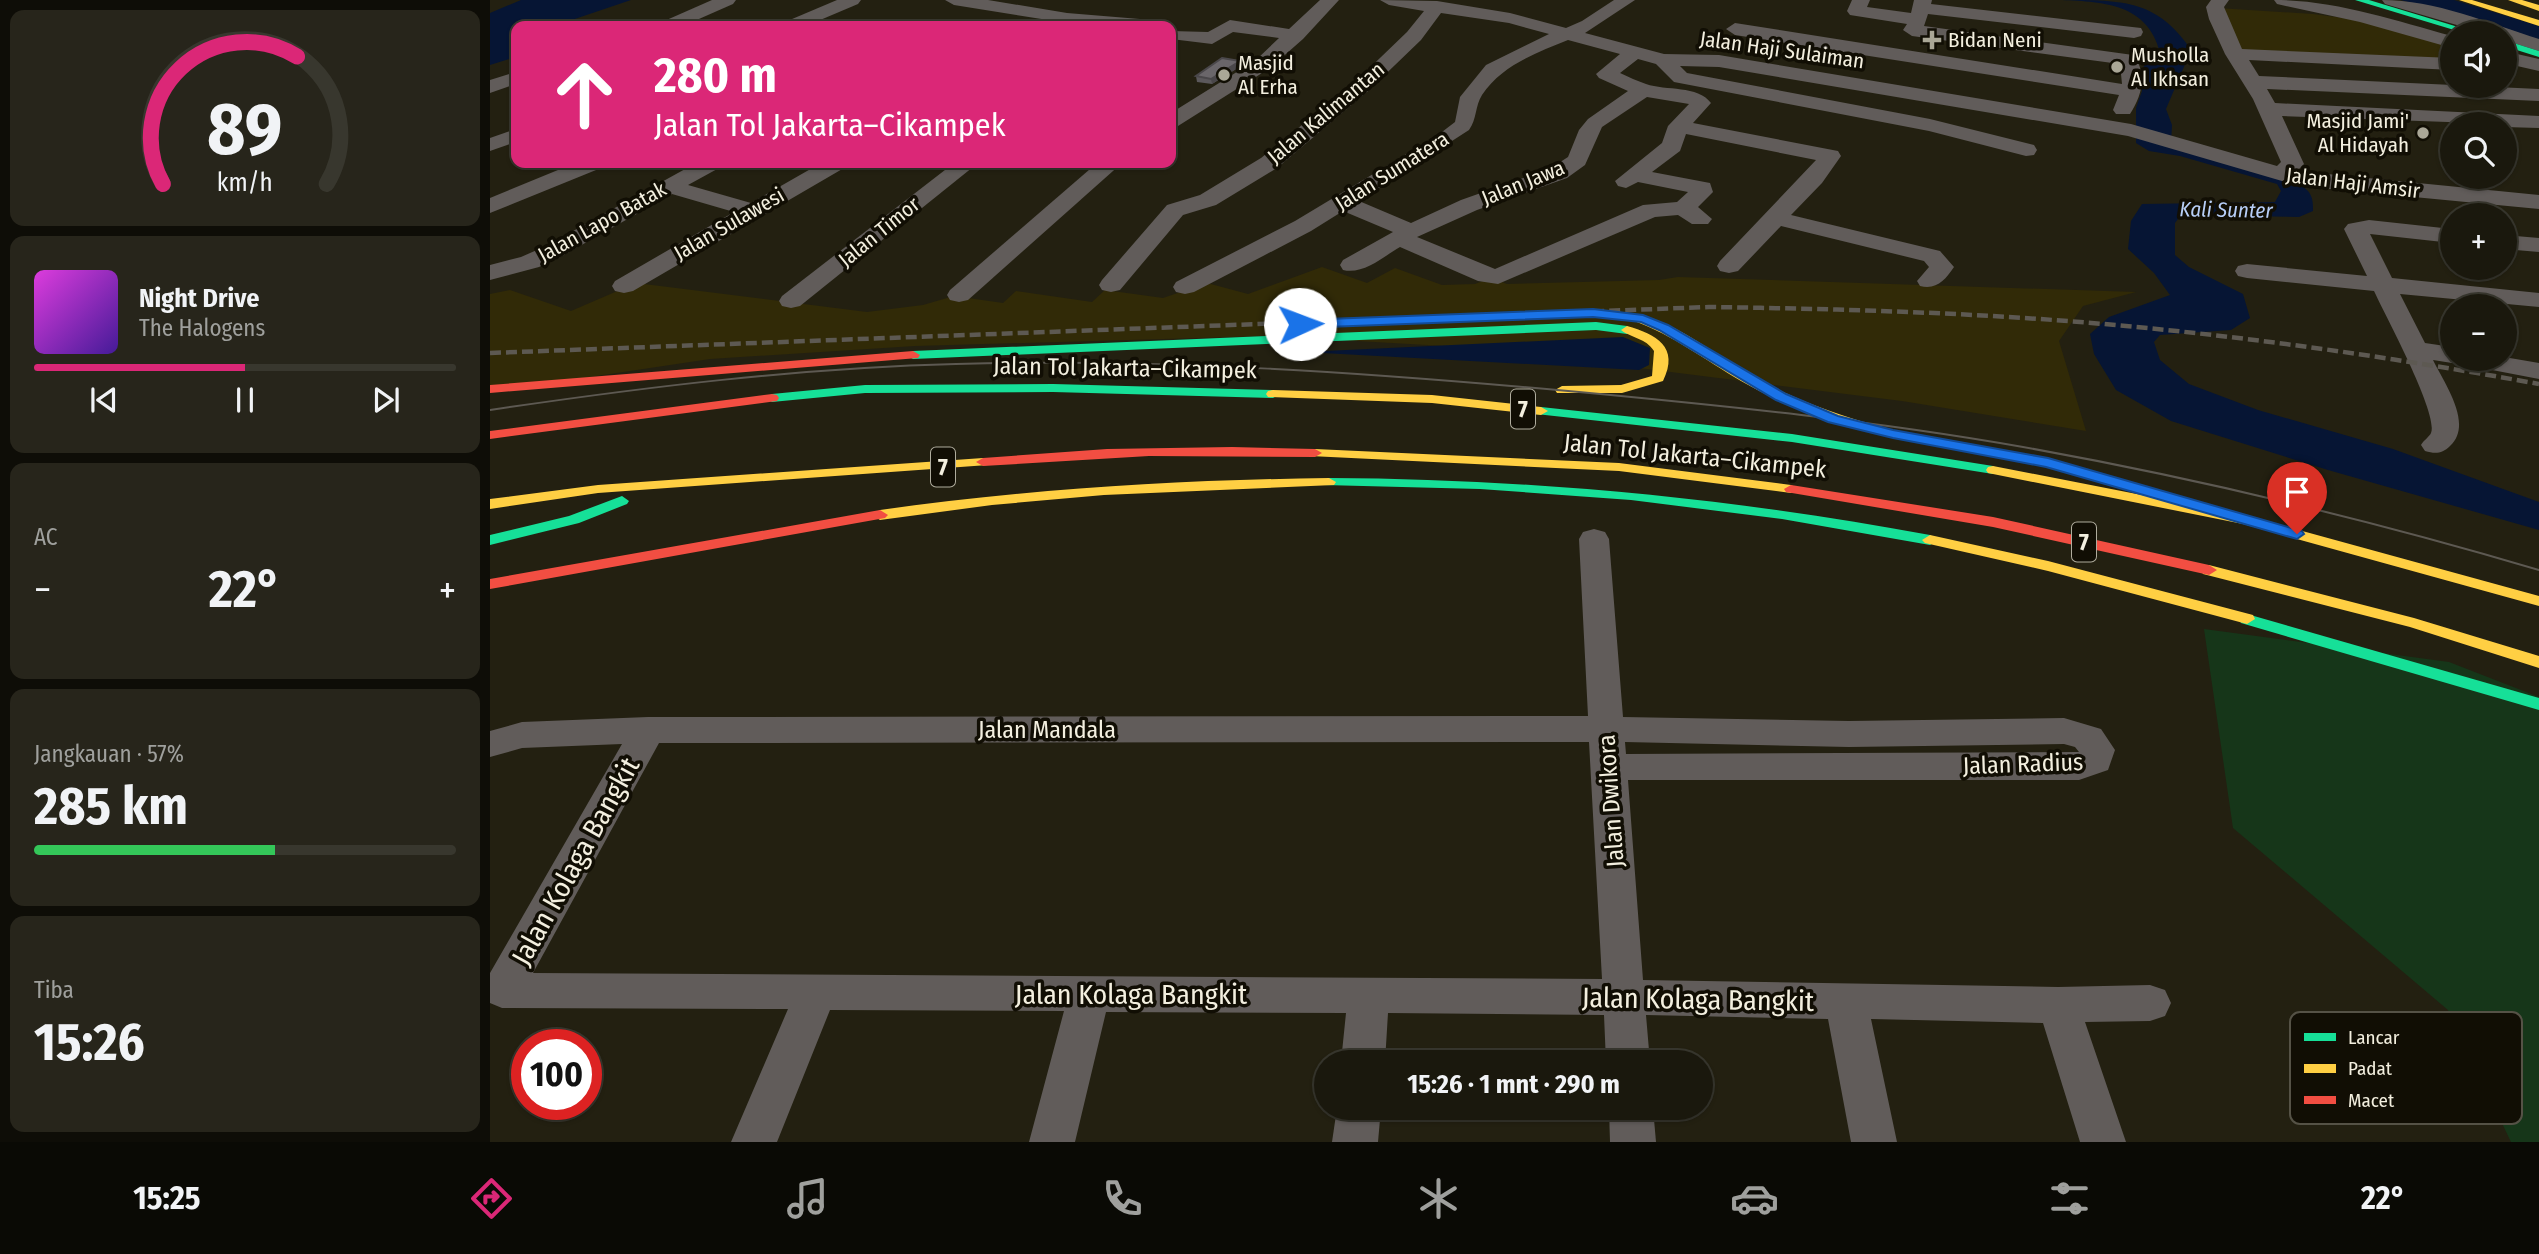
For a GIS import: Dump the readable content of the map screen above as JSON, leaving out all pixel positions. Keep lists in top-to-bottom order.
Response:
{
  "streets": {
    "main road": ["Jalan Tol Jakarta–Cikampek", "7"],
    "street": [
      "Jalan Haji Sulaiman",
      "Jalan Kalimantan",
      "Jalan Sumatera",
      "Jalan Jawa",
      "Jalan Haji Amsir",
      "Jalan Lapo Batak",
      "Jalan Sulawesi",
      "Jalan Timor",
      "Jalan Mandala",
      "Jalan Radius",
      "Jalan Dwikora",
      "Jalan Kolaga Bangkit"
    ]
  },
  "crossings": [
    ["Jalan Haji Sulaiman", "Jalan Kalimantan"],
    ["Jalan Haji Sulaiman", "Jalan Sumatera"],
    ["Jalan Haji Sulaiman", "Jalan Haji Amsir"],
    ["Jalan Mandala", "Jalan Radius"],
    ["Jalan Mandala", "Jalan Dwikora"],
    ["Jalan Mandala", "Jalan Kolaga Bangkit"],
    ["Jalan Radius", "Jalan Dwikora"],
    ["Jalan Dwikora", "Jalan Kolaga Bangkit"]
  ],
  "water": ["Kali Sunter"],
  "places": {
    "health": ["Bidan Neni"],
    "other": ["Musholla Al Ikhsan", "Masjid Al Erha", "Masjid Jami' Al Hidayah"]
  },
  "legend": ["Lancar", "Padat", "Macet"],
  "page": {
    "map_buttons": ["+", "−"],
    "turn": ["280 m", "Jalan Tol Jakarta–Cikampek"],
    "song": ["Night Drive", "The Halogens"],
    "tile": [
      "AC",
      ["Jangkauan · 57%", "285 km"],
      ["Tiba", "15:26"]
    ],
    "heat": ["−", "22°", "+"],
    "limit": "100",
    "trip": "15:26 · 1 mnt · 290 m",
    "tabs": ["15:25", "22°"],
    "gauge": ["89", "km/h"]
  }
}
